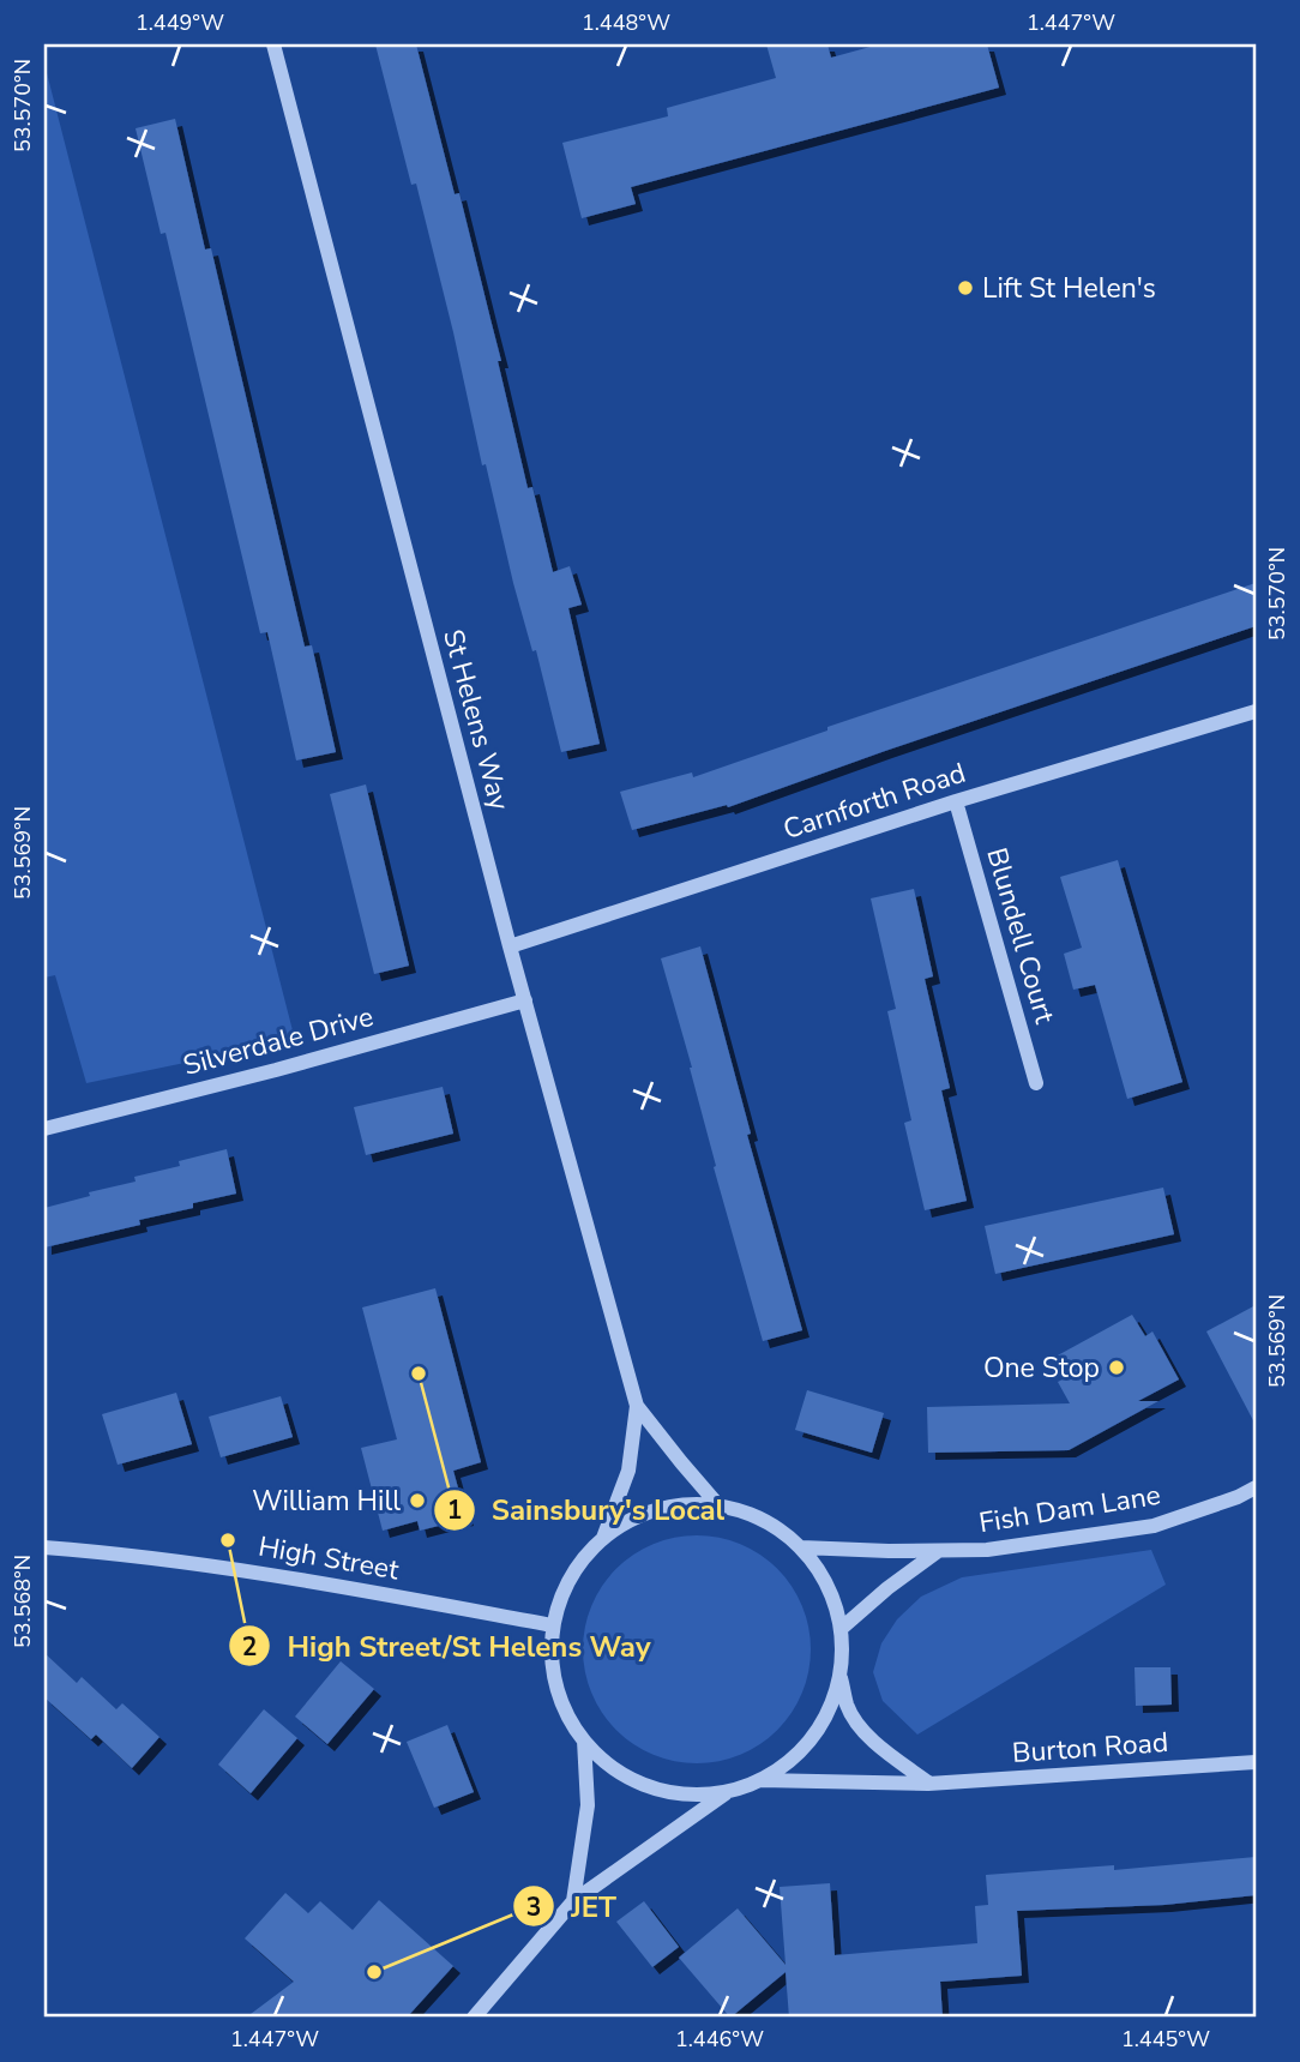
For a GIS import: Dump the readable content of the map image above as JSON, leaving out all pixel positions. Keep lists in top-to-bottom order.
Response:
{
  "streets": {
    "street": [
      "St Helens Way",
      "Carnforth Road",
      "Blundell Court",
      "Silverdale Drive",
      "Fish Dam Lane",
      "High Street",
      "Burton Road"
    ]
  },
  "crossings": [
    ["St Helens Way", "Carnforth Road"],
    ["St Helens Way", "Silverdale Drive"],
    ["St Helens Way", "Fish Dam Lane"],
    ["St Helens Way", "High Street"],
    ["St Helens Way", "Burton Road"],
    ["Carnforth Road", "Blundell Court"],
    ["Fish Dam Lane", "High Street"],
    ["Fish Dam Lane", "Burton Road"],
    ["High Street", "Burton Road"]
  ],
  "places": [
    "Lift St Helen's",
    "One Stop",
    "Sainsbury's Local",
    "William Hill",
    "High Street/St Helens Way",
    "JET"
  ],
  "coordinates": [
    "1.449°W",
    "1.448°W",
    "1.447°W",
    "53.570°N",
    "53.569°N",
    "53.568°N",
    "1.446°W",
    "1.445°W"
  ]
}
